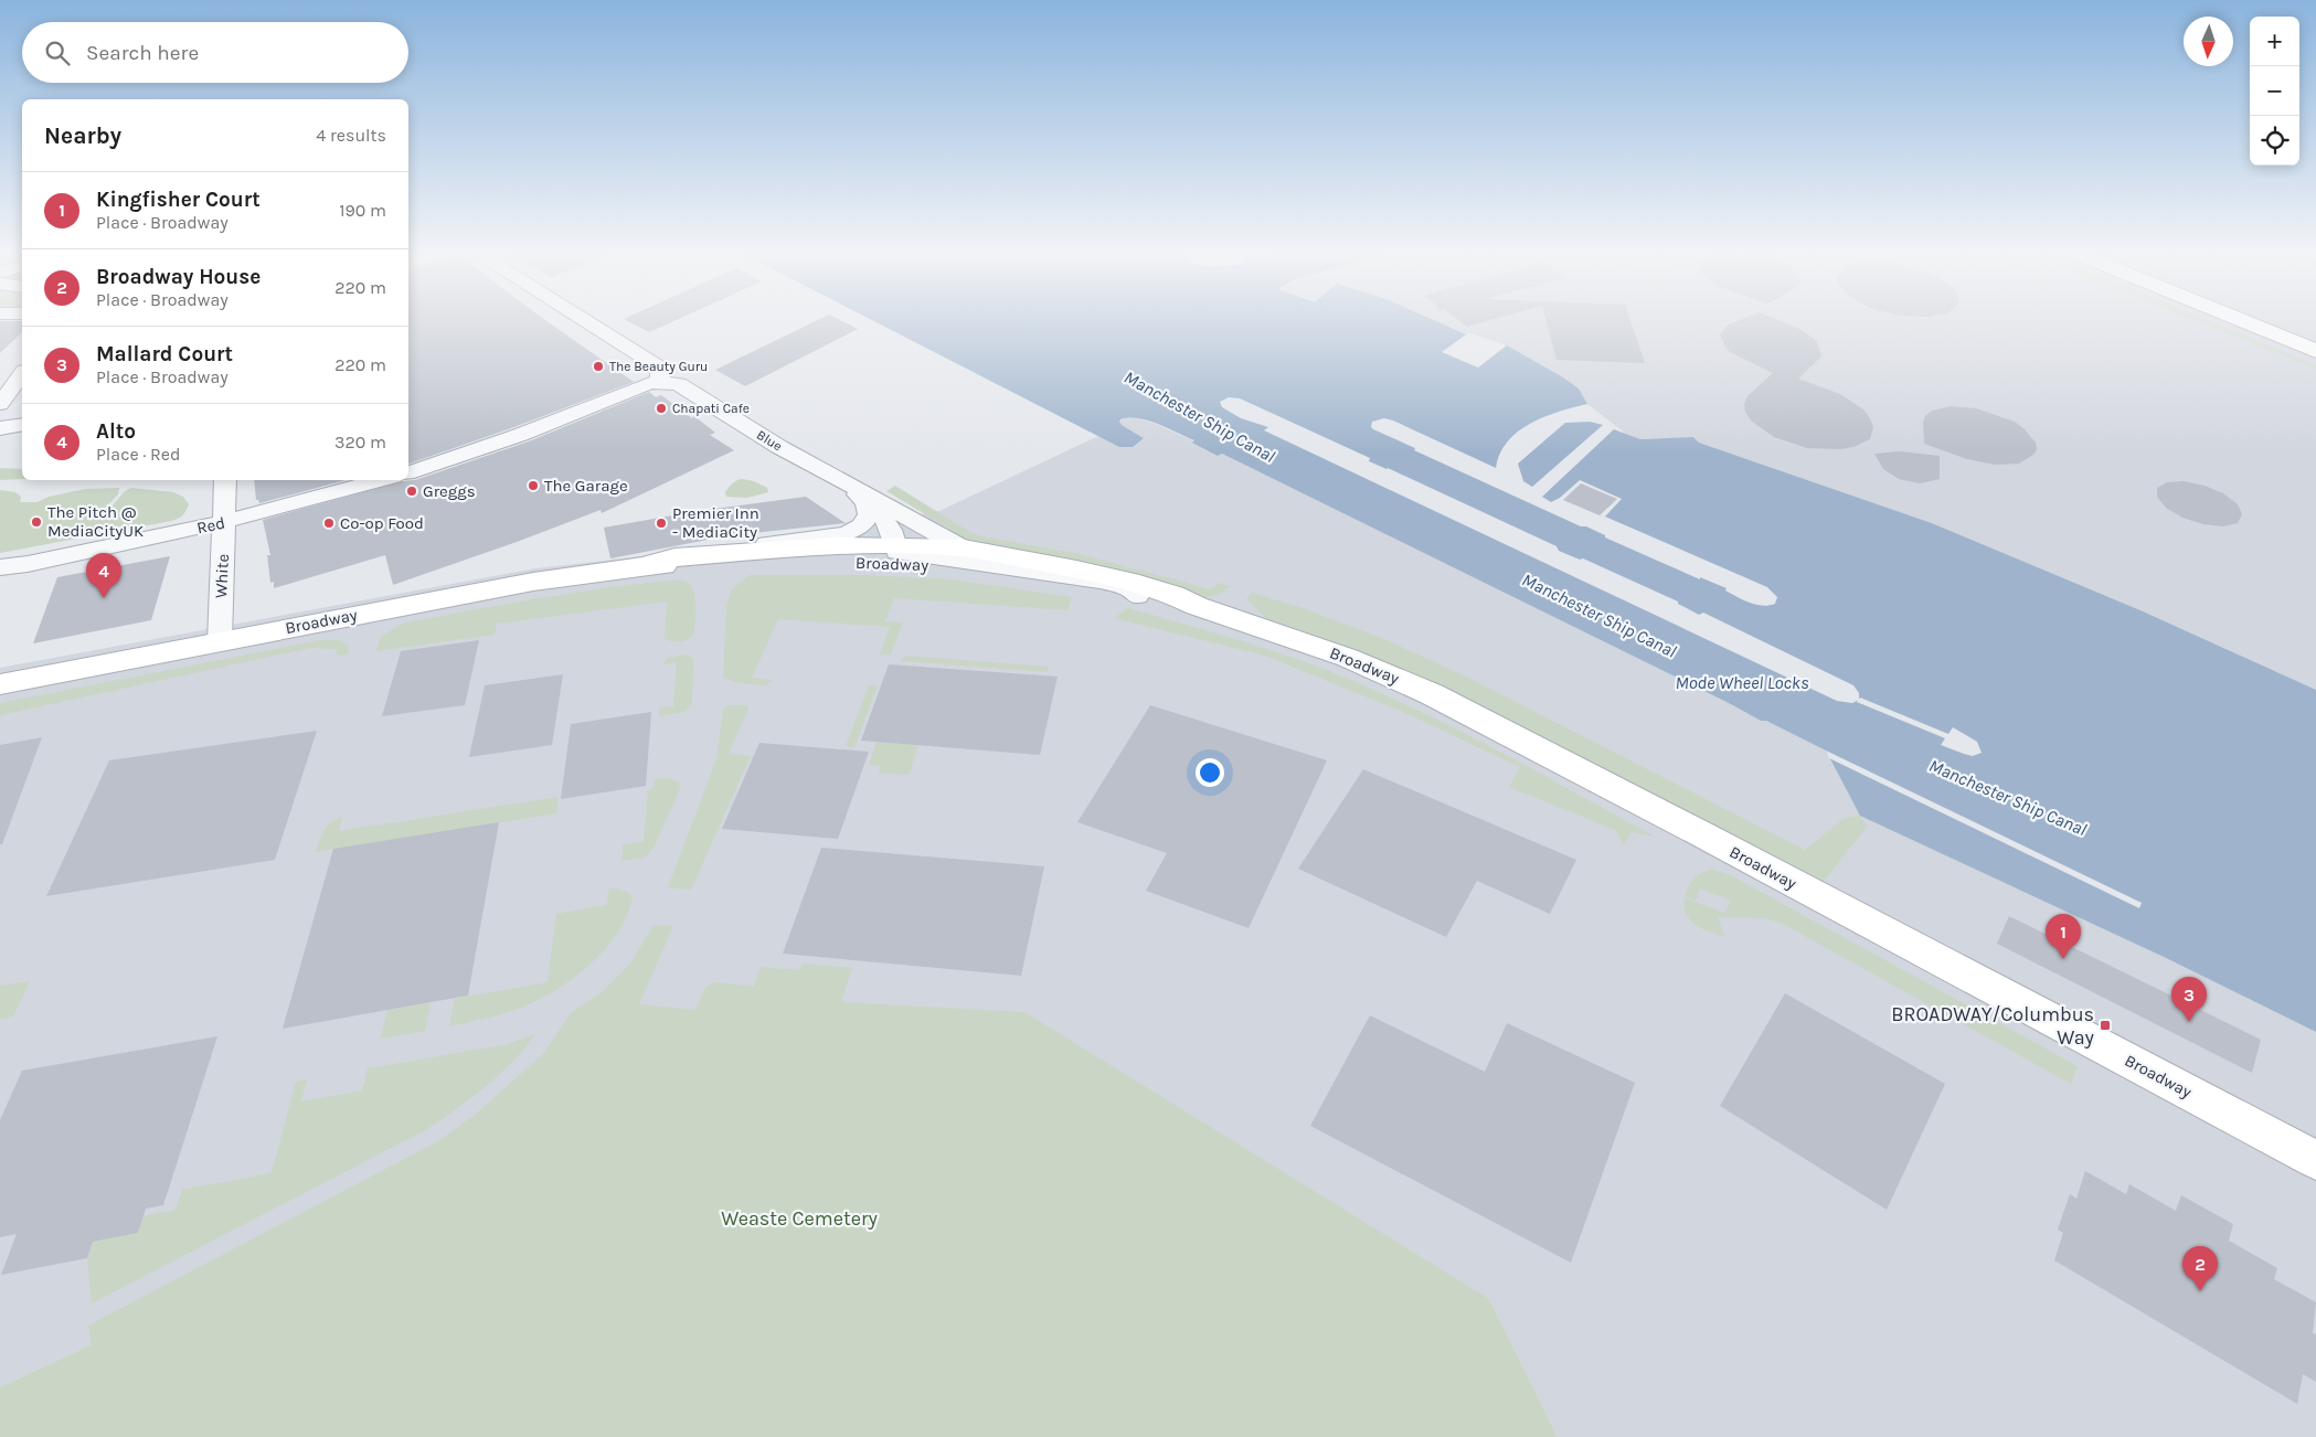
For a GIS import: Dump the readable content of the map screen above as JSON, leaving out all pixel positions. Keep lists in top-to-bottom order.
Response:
{
  "streets": {
    "street": [
      "Blue",
      "Red",
      "Broadway",
      "White"
    ]
  },
  "crossings": [
    ["Blue", "Broadway"],
    ["Red", "White"],
    ["Broadway", "White"]
  ],
  "water": ["Manchester Ship Canal", "Mode Wheel Locks"],
  "parks": ["Weaste Cemetery"],
  "places": {
    "other": [
      "The Beauty Guru",
      "Chapati Cafe",
      "The Garage",
      "Greggs",
      "The Pitch @ MediaCityUK",
      "Co-op Food",
      "Premier Inn - MediaCity"
    ],
    "transit": ["BROADWAY/Columbus Way"]
  },
  "north": "bottom",
  "page": {
    "map_buttons": ["+", "−"],
    "search": "Search here",
    "heading": ["Nearby", "4 results"],
    "list": [
      {
        "mark": "1",
        "name": "Kingfisher Court",
        "note": "Place · Broadway",
        "value": "190 m"
      },
      {
        "mark": "2",
        "name": "Broadway House",
        "note": "Place · Broadway",
        "value": "220 m"
      },
      {
        "mark": "3",
        "name": "Mallard Court",
        "note": "Place · Broadway",
        "value": "220 m"
      },
      {
        "mark": "4",
        "name": "Alto",
        "note": "Place · Red",
        "value": "320 m"
      }
    ],
    "pins": [
      "4",
      "1",
      "3",
      "2"
    ]
  }
}
